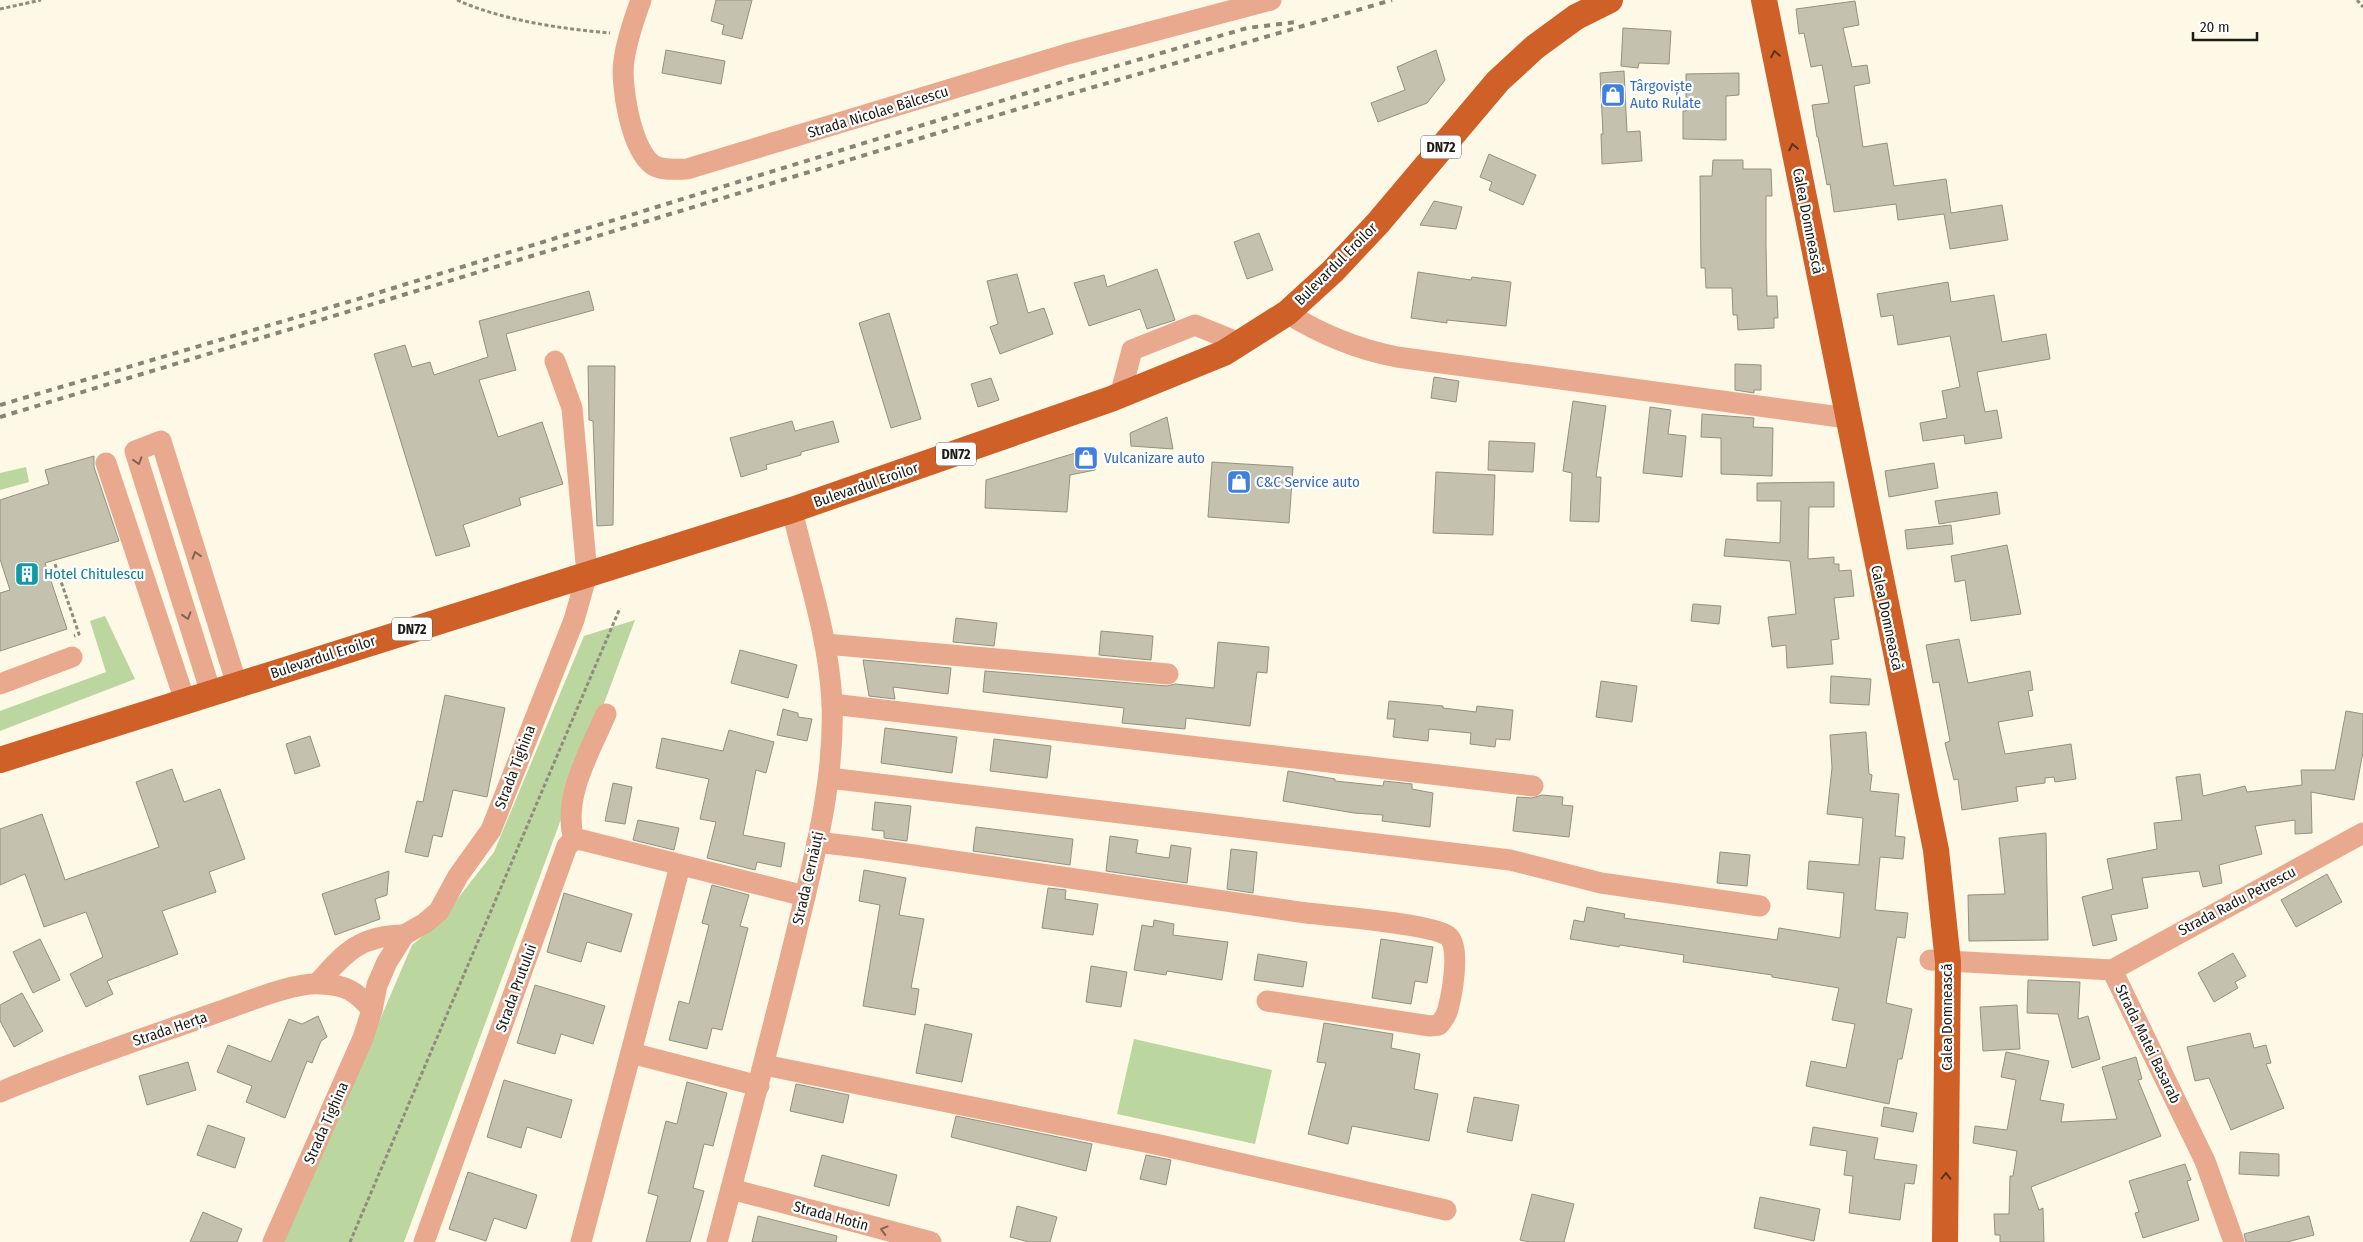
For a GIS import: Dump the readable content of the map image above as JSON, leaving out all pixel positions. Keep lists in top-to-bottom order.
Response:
{
  "streets": {
    "main road": ["DN72", "Calea Domnească", "Bulevardul Eroilor"],
    "street": [
      "Strada Nicolae Bălcescu",
      "Strada Tighina",
      "Strada Cernăuți",
      "Strada Radu Petrescu",
      "Strada Prutului",
      "Strada Herța",
      "Strada Matei Basarab",
      "Strada Hotin"
    ]
  },
  "crossings": [
    ["Calea Domnească", "Strada Matei Basarab"],
    ["Bulevardul Eroilor", "Strada Tighina"],
    ["Bulevardul Eroilor", "Strada Cernăuți"],
    ["Strada Tighina", "Strada Herța"],
    ["Strada Cernăuți", "Strada Hotin"],
    ["Strada Radu Petrescu", "Strada Matei Basarab"]
  ],
  "places": {
    "shop": ["Târgoviște Auto Rulate", "Vulcanizare auto", "C&C Service auto"],
    "building": ["Hotel Chitulescu"]
  },
  "scale_bar": "20 m"
}
